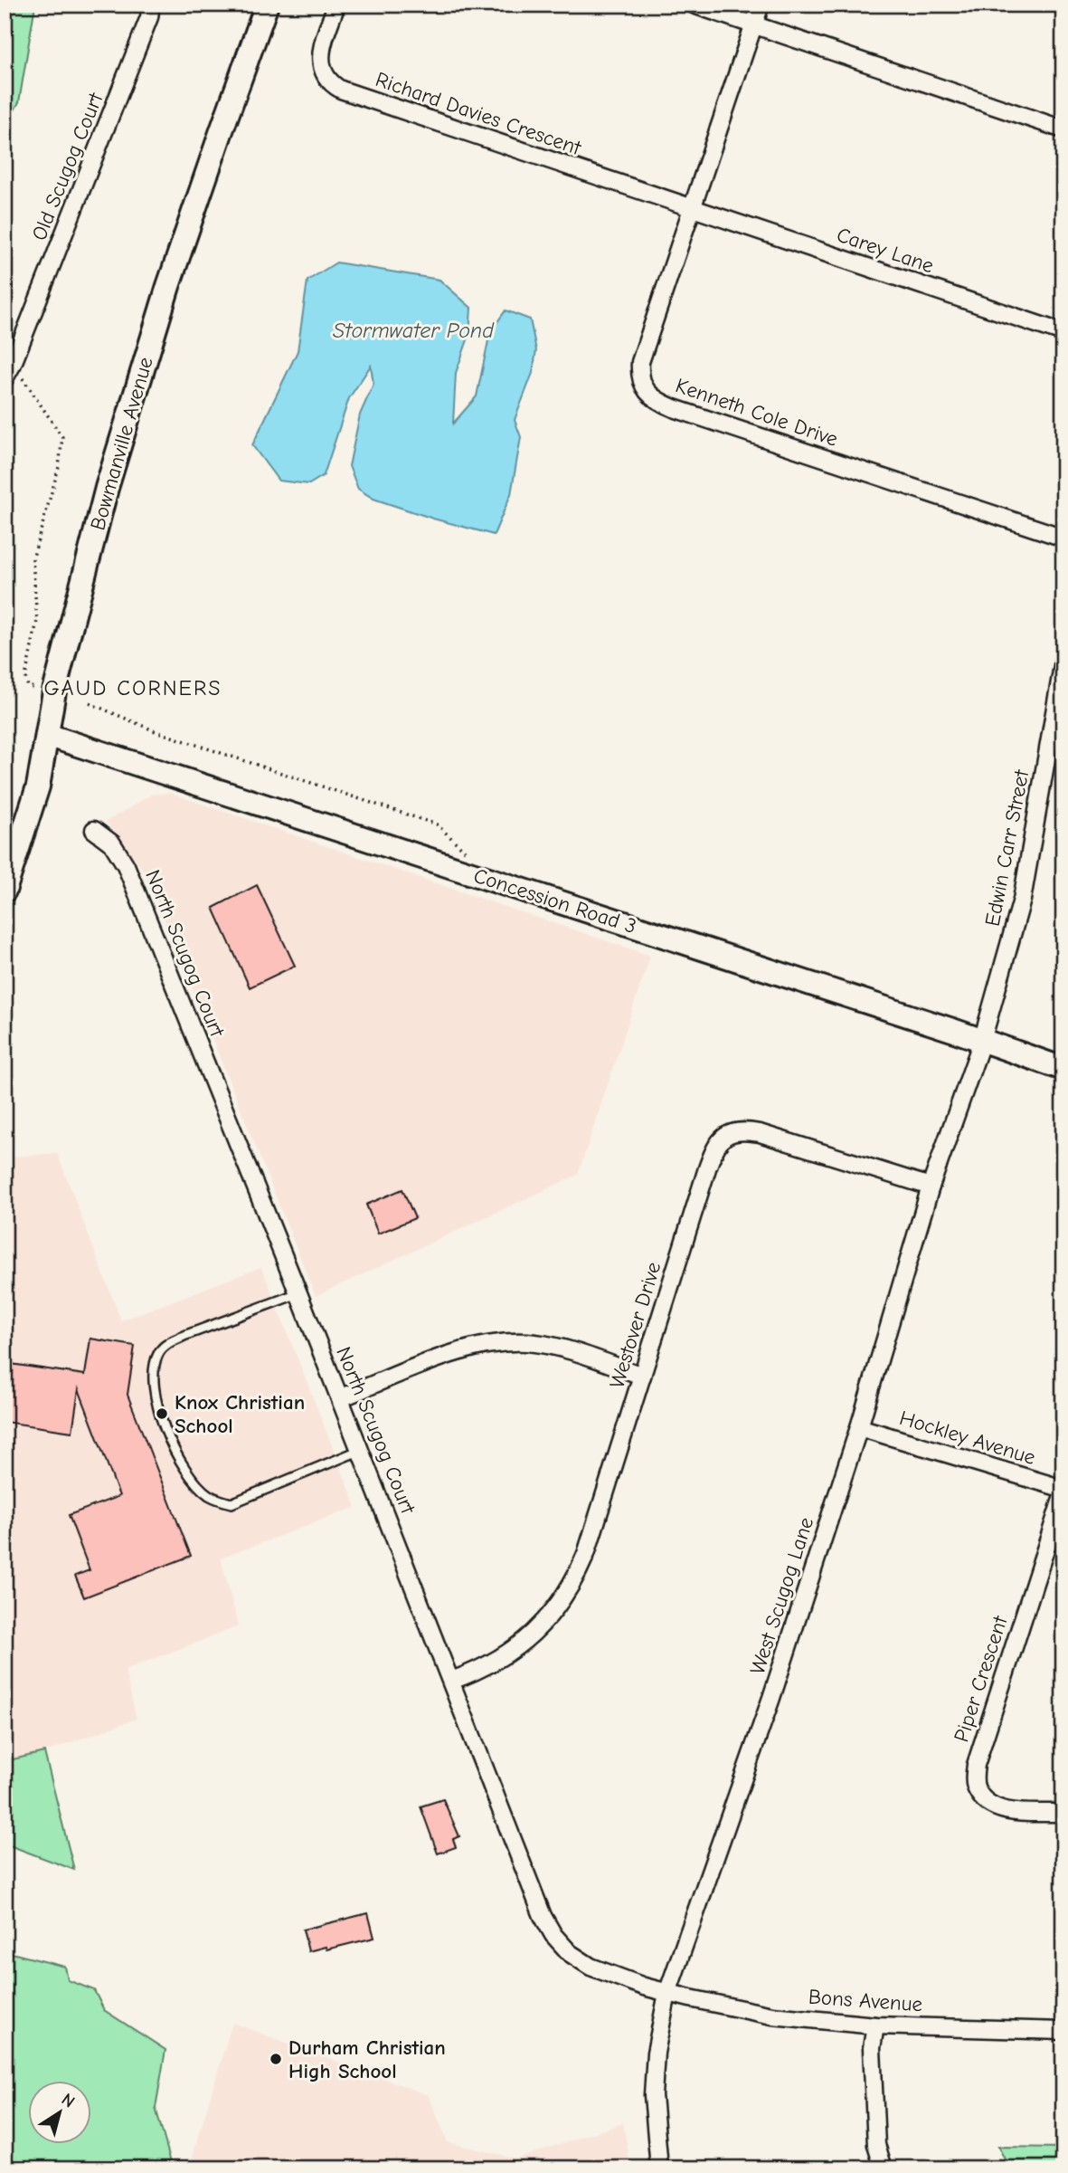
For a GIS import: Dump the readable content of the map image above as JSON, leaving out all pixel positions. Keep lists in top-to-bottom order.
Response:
{
  "streets": {
    "street": [
      "Richard Davies Crescent",
      "Old Scugog Court",
      "Carey Lane",
      "Kenneth Cole Drive",
      "Bowmanville Avenue",
      "Edwin Carr Street",
      "Concession Road 3",
      "North Scugog Court",
      "Westover Drive",
      "Hockley Avenue",
      "West Scugog Lane",
      "Piper Crescent",
      "Bons Avenue"
    ]
  },
  "crossings": [
    ["Richard Davies Crescent", "Carey Lane"],
    ["Richard Davies Crescent", "Kenneth Cole Drive"],
    ["Carey Lane", "Kenneth Cole Drive"],
    ["Bowmanville Avenue", "Concession Road 3"],
    ["Edwin Carr Street", "Concession Road 3"],
    ["Edwin Carr Street", "West Scugog Lane"],
    ["Concession Road 3", "West Scugog Lane"],
    ["North Scugog Court", "Westover Drive"],
    ["North Scugog Court", "West Scugog Lane"],
    ["North Scugog Court", "Bons Avenue"],
    ["Westover Drive", "West Scugog Lane"],
    ["Hockley Avenue", "West Scugog Lane"],
    ["Hockley Avenue", "Piper Crescent"],
    ["West Scugog Lane", "Bons Avenue"]
  ],
  "districts": ["GAUD CORNERS"],
  "water": ["Stormwater Pond"],
  "places": ["Knox Christian School", "Durham Christian High School"],
  "north": "top right"
}
